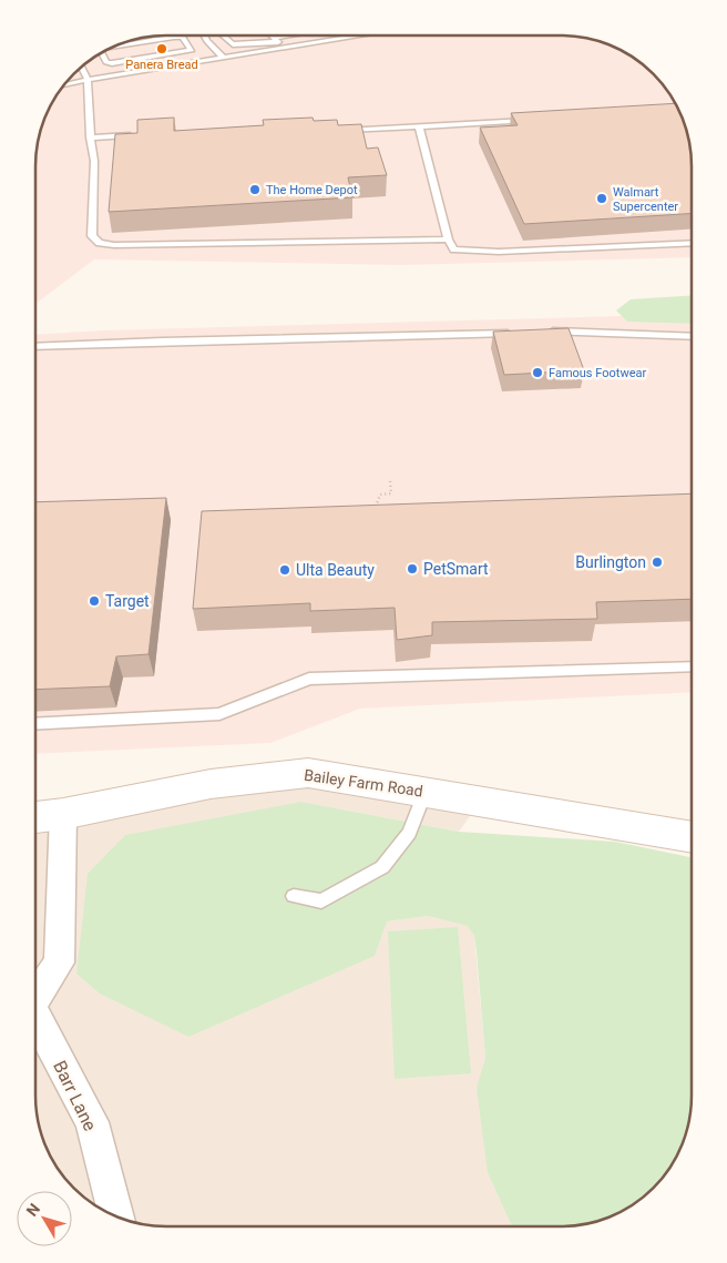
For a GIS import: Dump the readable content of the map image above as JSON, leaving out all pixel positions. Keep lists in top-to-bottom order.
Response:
{
  "streets": {
    "street": ["Bailey Farm Road", "Barr Lane"]
  },
  "crossings": [
    ["Bailey Farm Road", "Barr Lane"]
  ],
  "places": [
    "Panera Bread",
    "The Home Depot",
    "Walmart Supercenter",
    "Famous Footwear",
    "Burlington",
    "PetSmart",
    "Ulta Beauty",
    "Target"
  ],
  "north": "top left"
}
